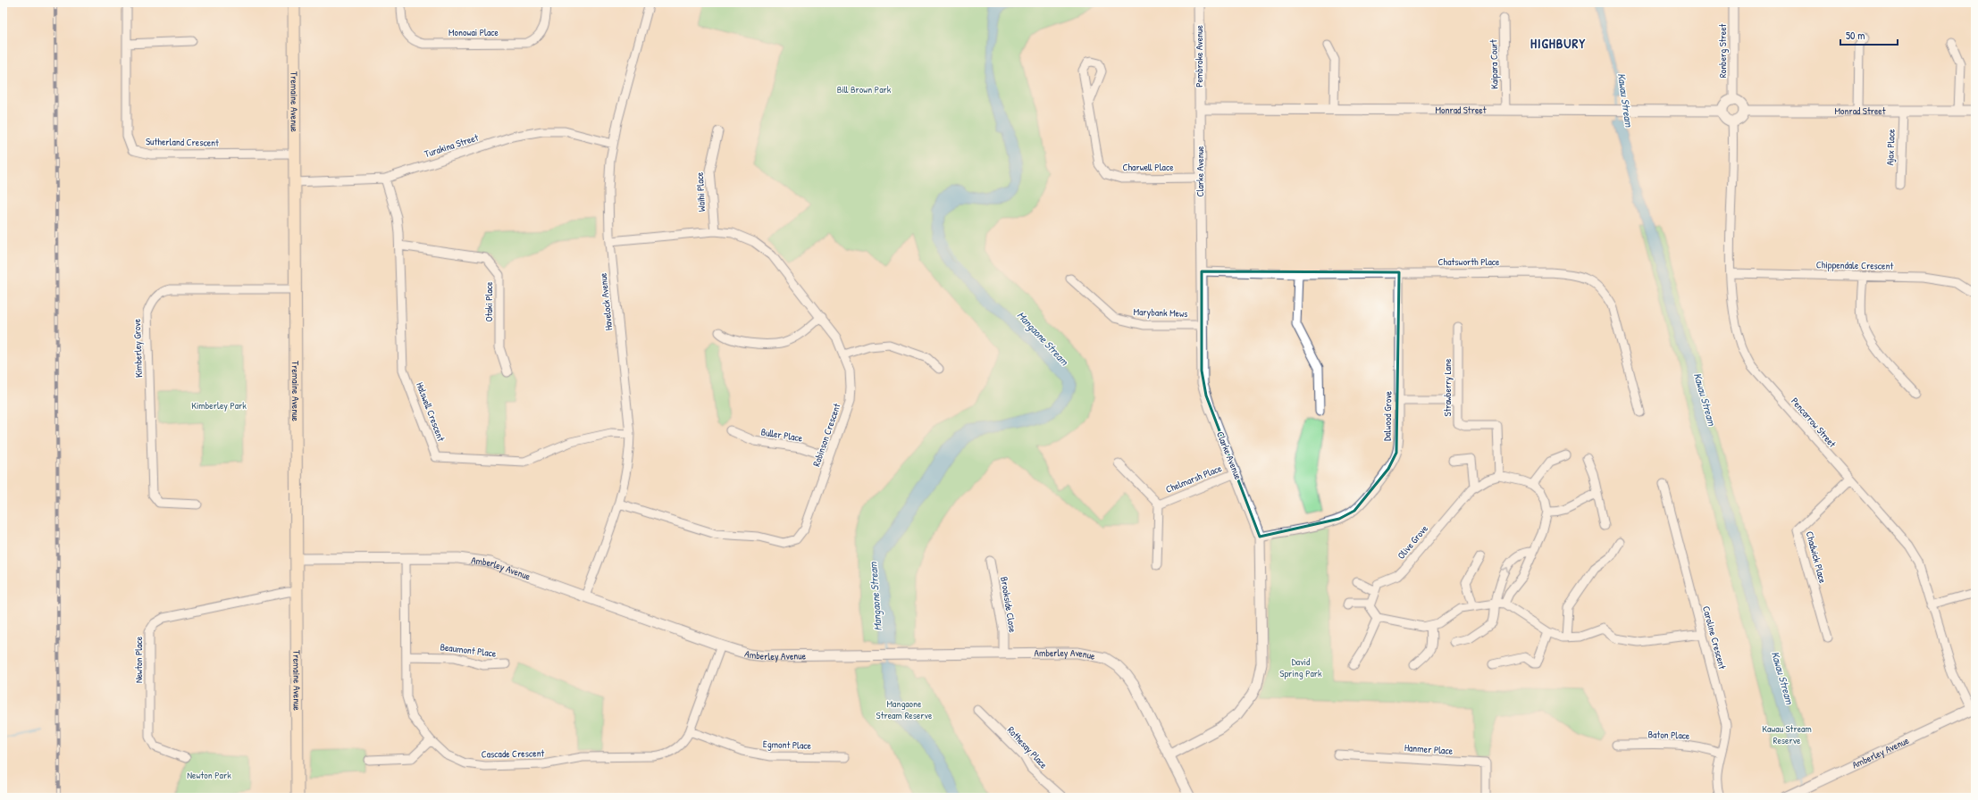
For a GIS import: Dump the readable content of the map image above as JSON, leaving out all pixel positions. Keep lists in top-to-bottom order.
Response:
{
  "streets": {
    "main road": ["Tremaine Avenue"],
    "street": [
      "Monowai Place",
      "Ronberg Street",
      "Pembroke Avenue",
      "Kaipara Court",
      "Monrad Street",
      "Sutherland Crescent",
      "Turakina Street",
      "Ajax Place",
      "Charwell Place",
      "Clarke Avenue",
      "Waihi Place",
      "Chatsworth Place",
      "Chippendale Crescent",
      "Otaki Place",
      "Havelock Avenue",
      "Marybank Mews",
      "Kimberley Grove",
      "Strawberry Lane",
      "Halswell Crescent",
      "Dalwood Grove",
      "Pencarrow Street",
      "Buller Place",
      "Robinson Crescent",
      "Chelmarsh Place",
      "Olive Grove",
      "Chadwick Place",
      "Amberley Avenue",
      "Brookside Close",
      "Caroline Crescent",
      "Beaumont Place",
      "Newton Place",
      "Baton Place",
      "Egmont Place",
      "Rothesay Place",
      "Hanmer Place",
      "Cascade Crescent"
    ]
  },
  "crossings": [
    ["Ronberg Street", "Monrad Street"],
    ["Ronberg Street", "Pencarrow Street"],
    ["Pembroke Avenue", "Monrad Street"],
    ["Pembroke Avenue", "Clarke Avenue"],
    ["Kaipara Court", "Monrad Street"],
    ["Tremaine Avenue", "Sutherland Crescent"],
    ["Tremaine Avenue", "Turakina Street"],
    ["Tremaine Avenue", "Kimberley Grove"],
    ["Tremaine Avenue", "Amberley Avenue"],
    ["Tremaine Avenue", "Newton Place"],
    ["Monrad Street", "Ajax Place"],
    ["Monrad Street", "Clarke Avenue"],
    ["Monrad Street", "Pencarrow Street"],
    ["Turakina Street", "Havelock Avenue"],
    ["Turakina Street", "Halswell Crescent"],
    ["Charwell Place", "Clarke Avenue"],
    ["Clarke Avenue", "Chatsworth Place"],
    ["Clarke Avenue", "Marybank Mews"],
    ["Clarke Avenue", "Dalwood Grove"],
    ["Clarke Avenue", "Chelmarsh Place"],
    ["Clarke Avenue", "Amberley Avenue"],
    ["Waihi Place", "Robinson Crescent"],
    ["Chatsworth Place", "Dalwood Grove"],
    ["Chippendale Crescent", "Pencarrow Street"],
    ["Otaki Place", "Halswell Crescent"],
    ["Havelock Avenue", "Halswell Crescent"],
    ["Havelock Avenue", "Robinson Crescent"],
    ["Havelock Avenue", "Amberley Avenue"],
    ["Strawberry Lane", "Olive Grove"],
    ["Pencarrow Street", "Chadwick Place"],
    ["Pencarrow Street", "Amberley Avenue"],
    ["Buller Place", "Robinson Crescent"],
    ["Amberley Avenue", "Brookside Close"],
    ["Amberley Avenue", "Cascade Crescent"],
    ["Caroline Crescent", "Baton Place"],
    ["Beaumont Place", "Cascade Crescent"],
    ["Egmont Place", "Cascade Crescent"]
  ],
  "districts": ["HIGHBURY"],
  "water": ["Kawau Stream", "Mangaone Stream"],
  "parks": [
    "Bill Brown Park",
    "Kimberley Park",
    "David Spring Park",
    "Mangaone Stream Reserve",
    "Kawau Stream Reserve",
    "Newton Park"
  ],
  "scale_bar": "50 m"
}
